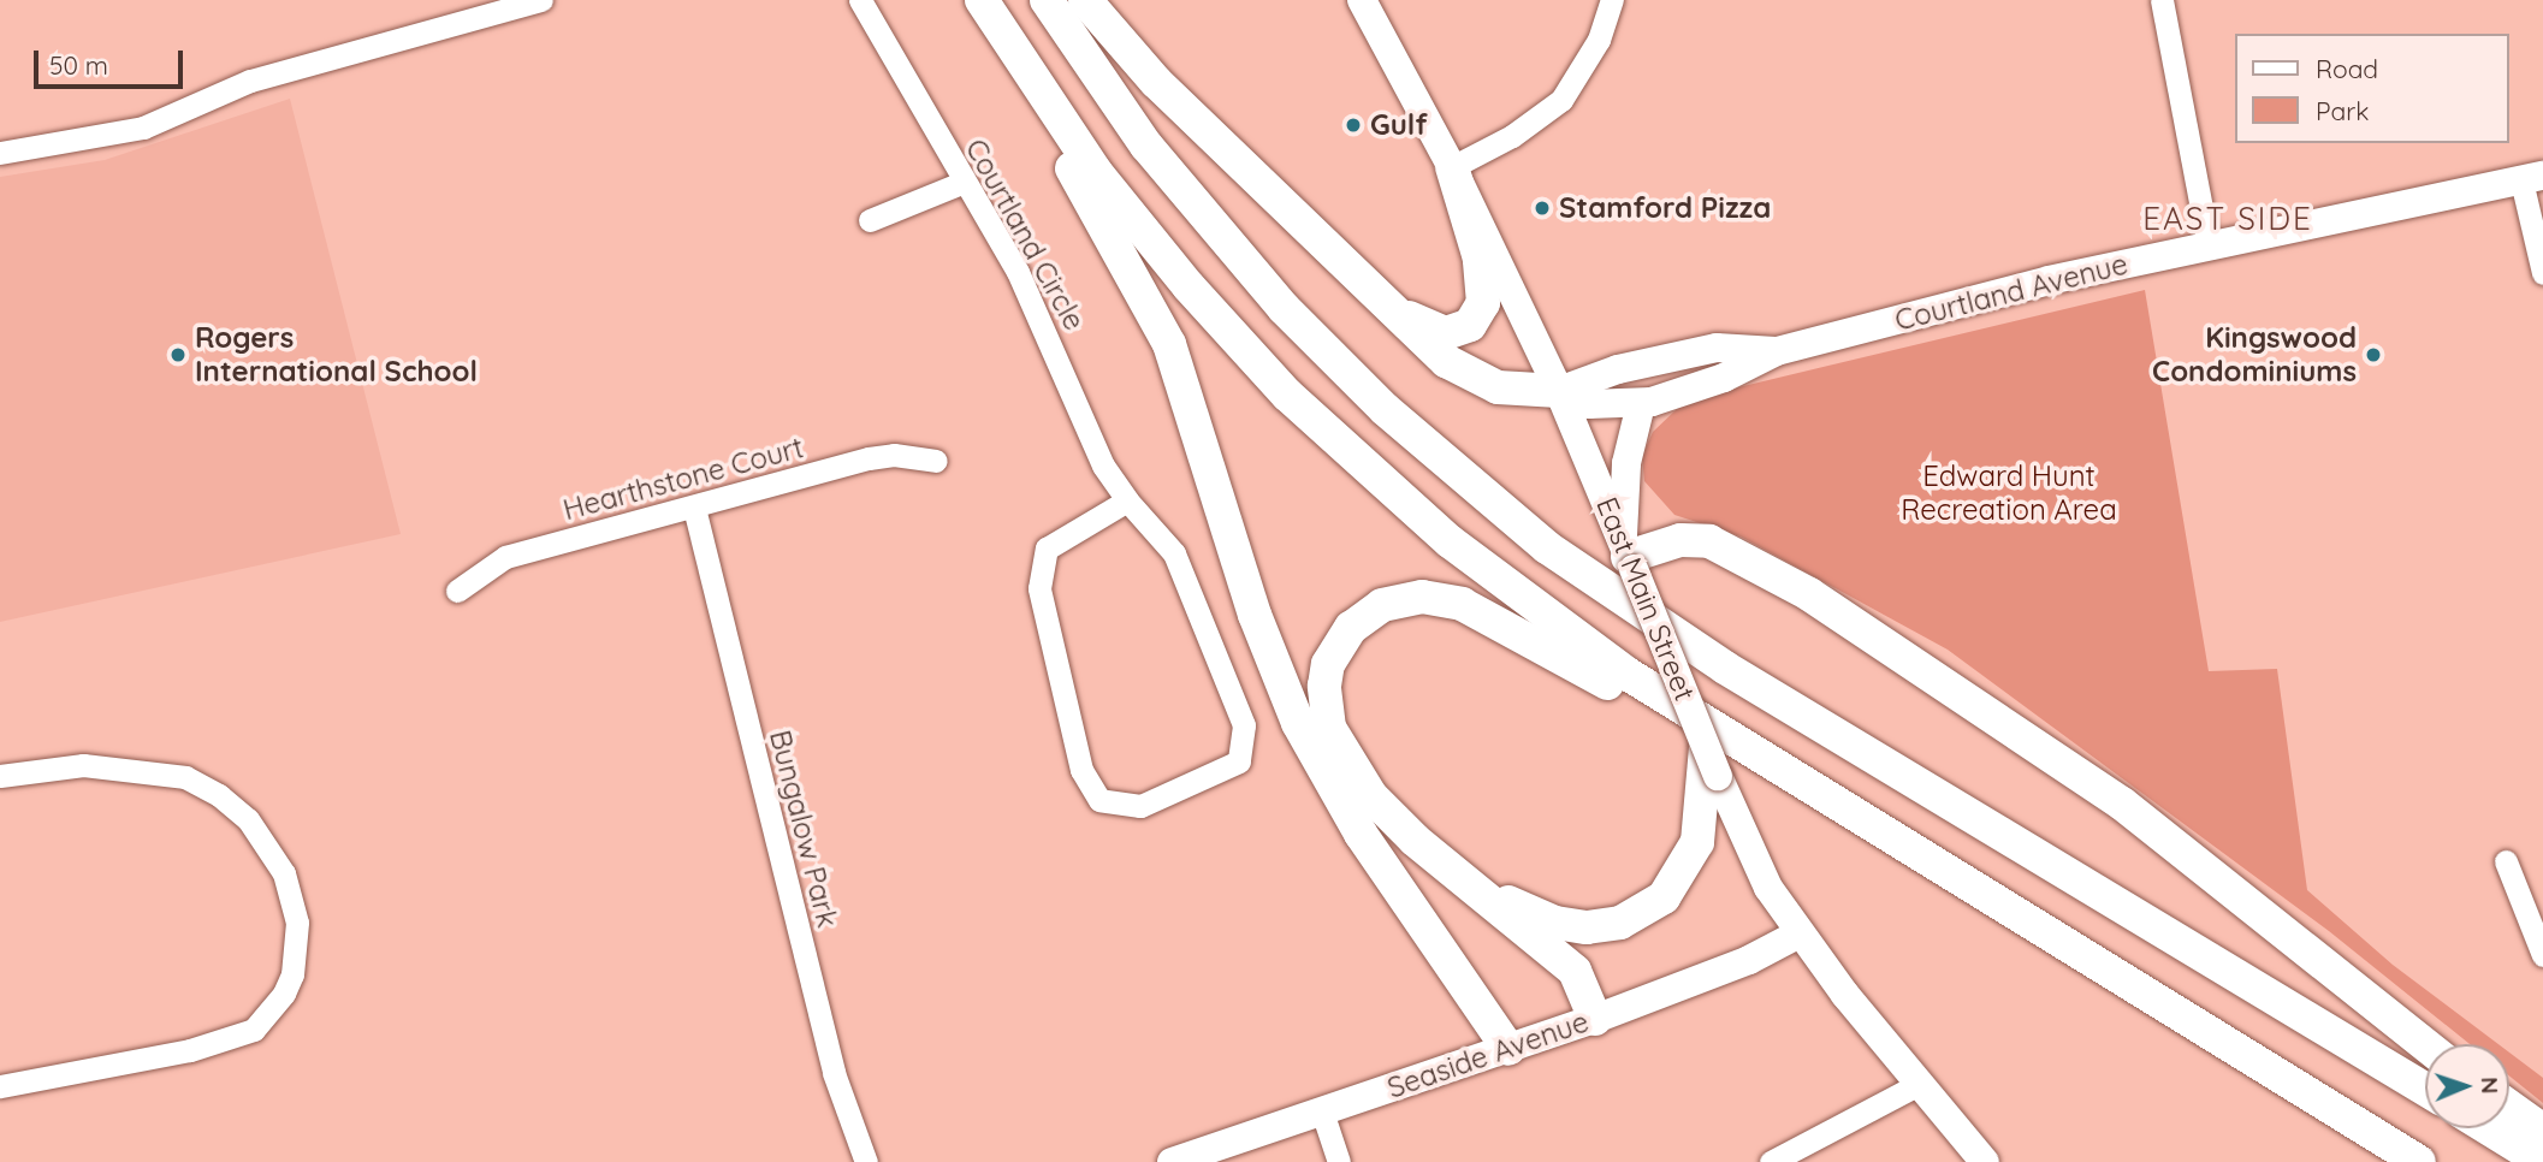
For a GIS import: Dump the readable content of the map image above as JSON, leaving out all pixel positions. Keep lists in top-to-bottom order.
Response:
{
  "streets": {
    "main road": ["Courtland Avenue", "East Main Street", "Seaside Avenue"],
    "street": ["Courtland Circle", "Hearthstone Court", "Bungalow Park"]
  },
  "crossings": [
    ["Courtland Avenue", "East Main Street"],
    ["Hearthstone Court", "Bungalow Park"],
    ["East Main Street", "Seaside Avenue"]
  ],
  "districts": ["EAST SIDE"],
  "parks": ["Edward Hunt Recreation Area"],
  "places": [
    "Gulf",
    "Stamford Pizza",
    "Rogers International School",
    "Kingswood Condominiums"
  ],
  "legend": ["Road", "Park"],
  "scale_bar": "50 m",
  "north": "right"
}
